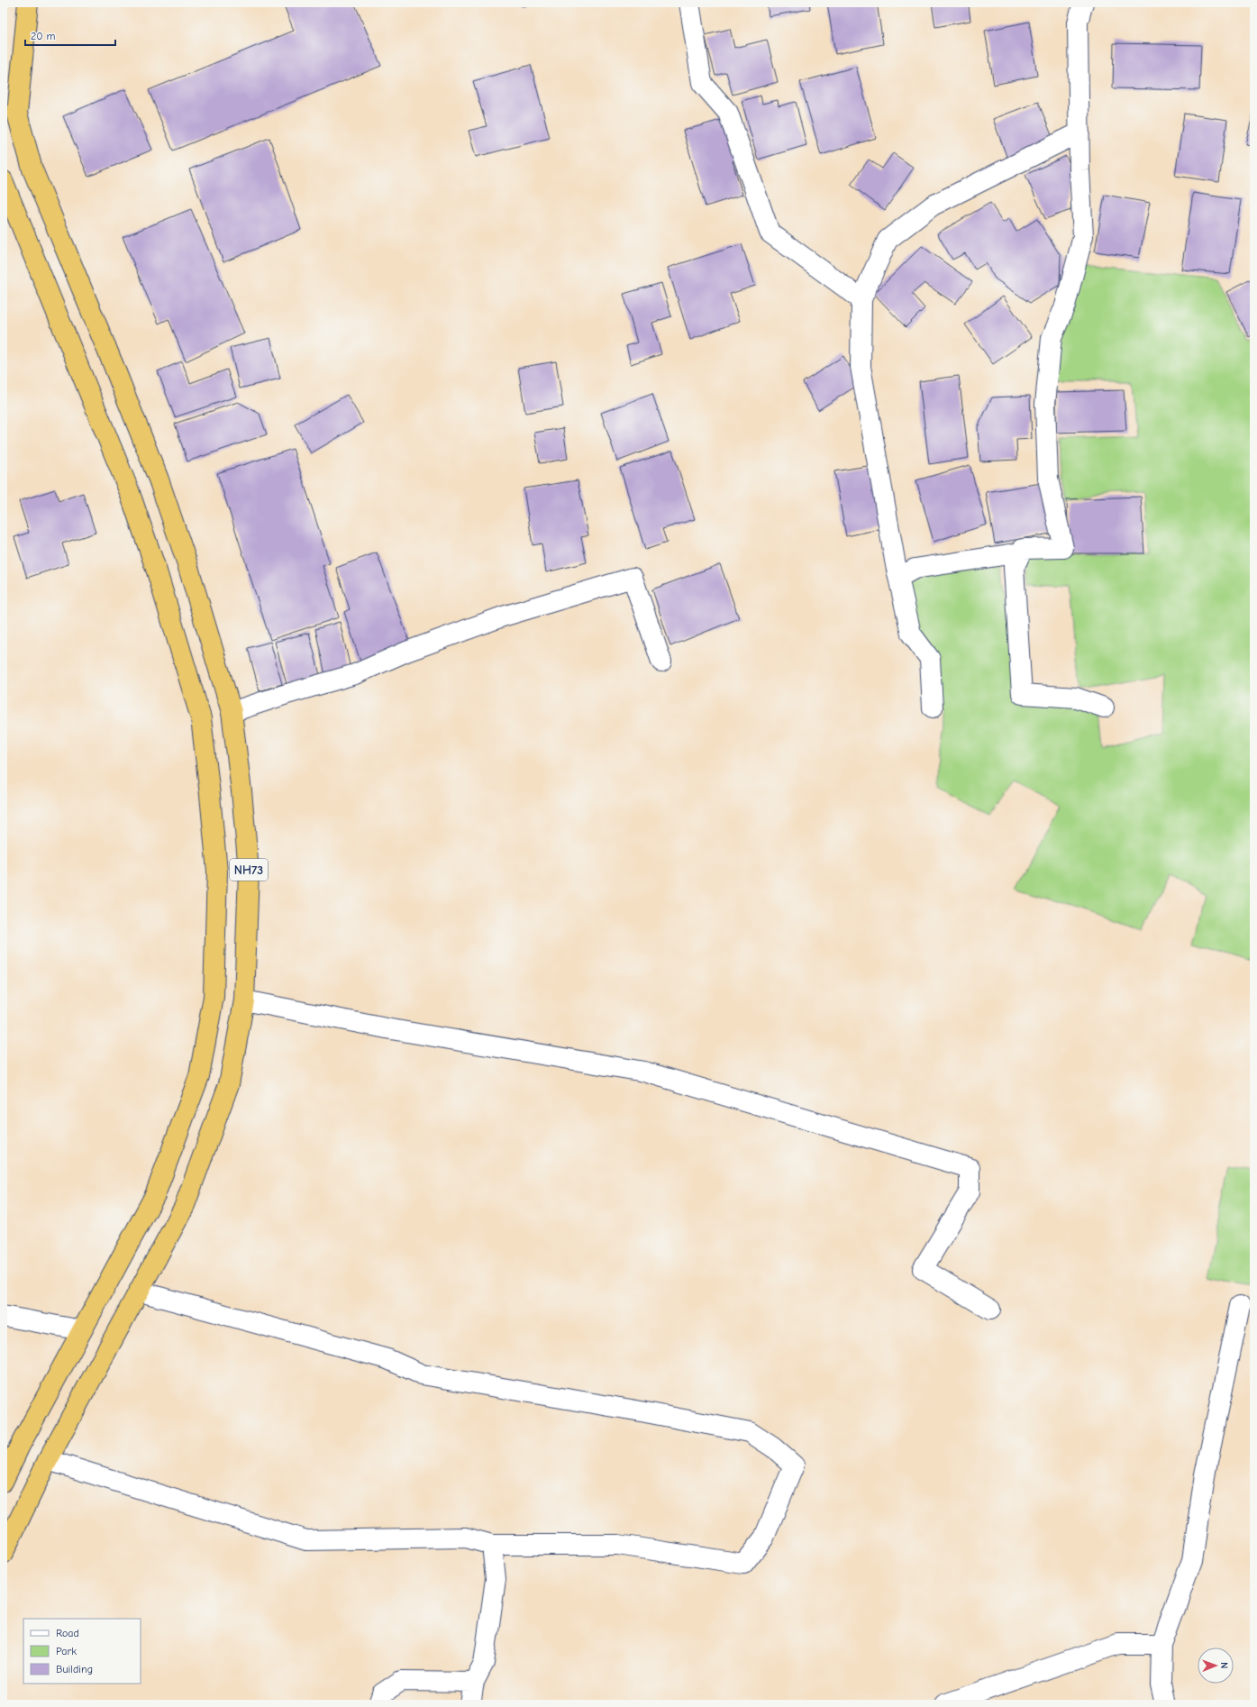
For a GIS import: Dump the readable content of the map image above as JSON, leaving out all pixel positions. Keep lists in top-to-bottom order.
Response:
{
  "streets": {
    "highway": ["NH73"]
  },
  "legend": ["Road", "Park", "Building"],
  "scale_bar": "20 m",
  "north": "right"
}
